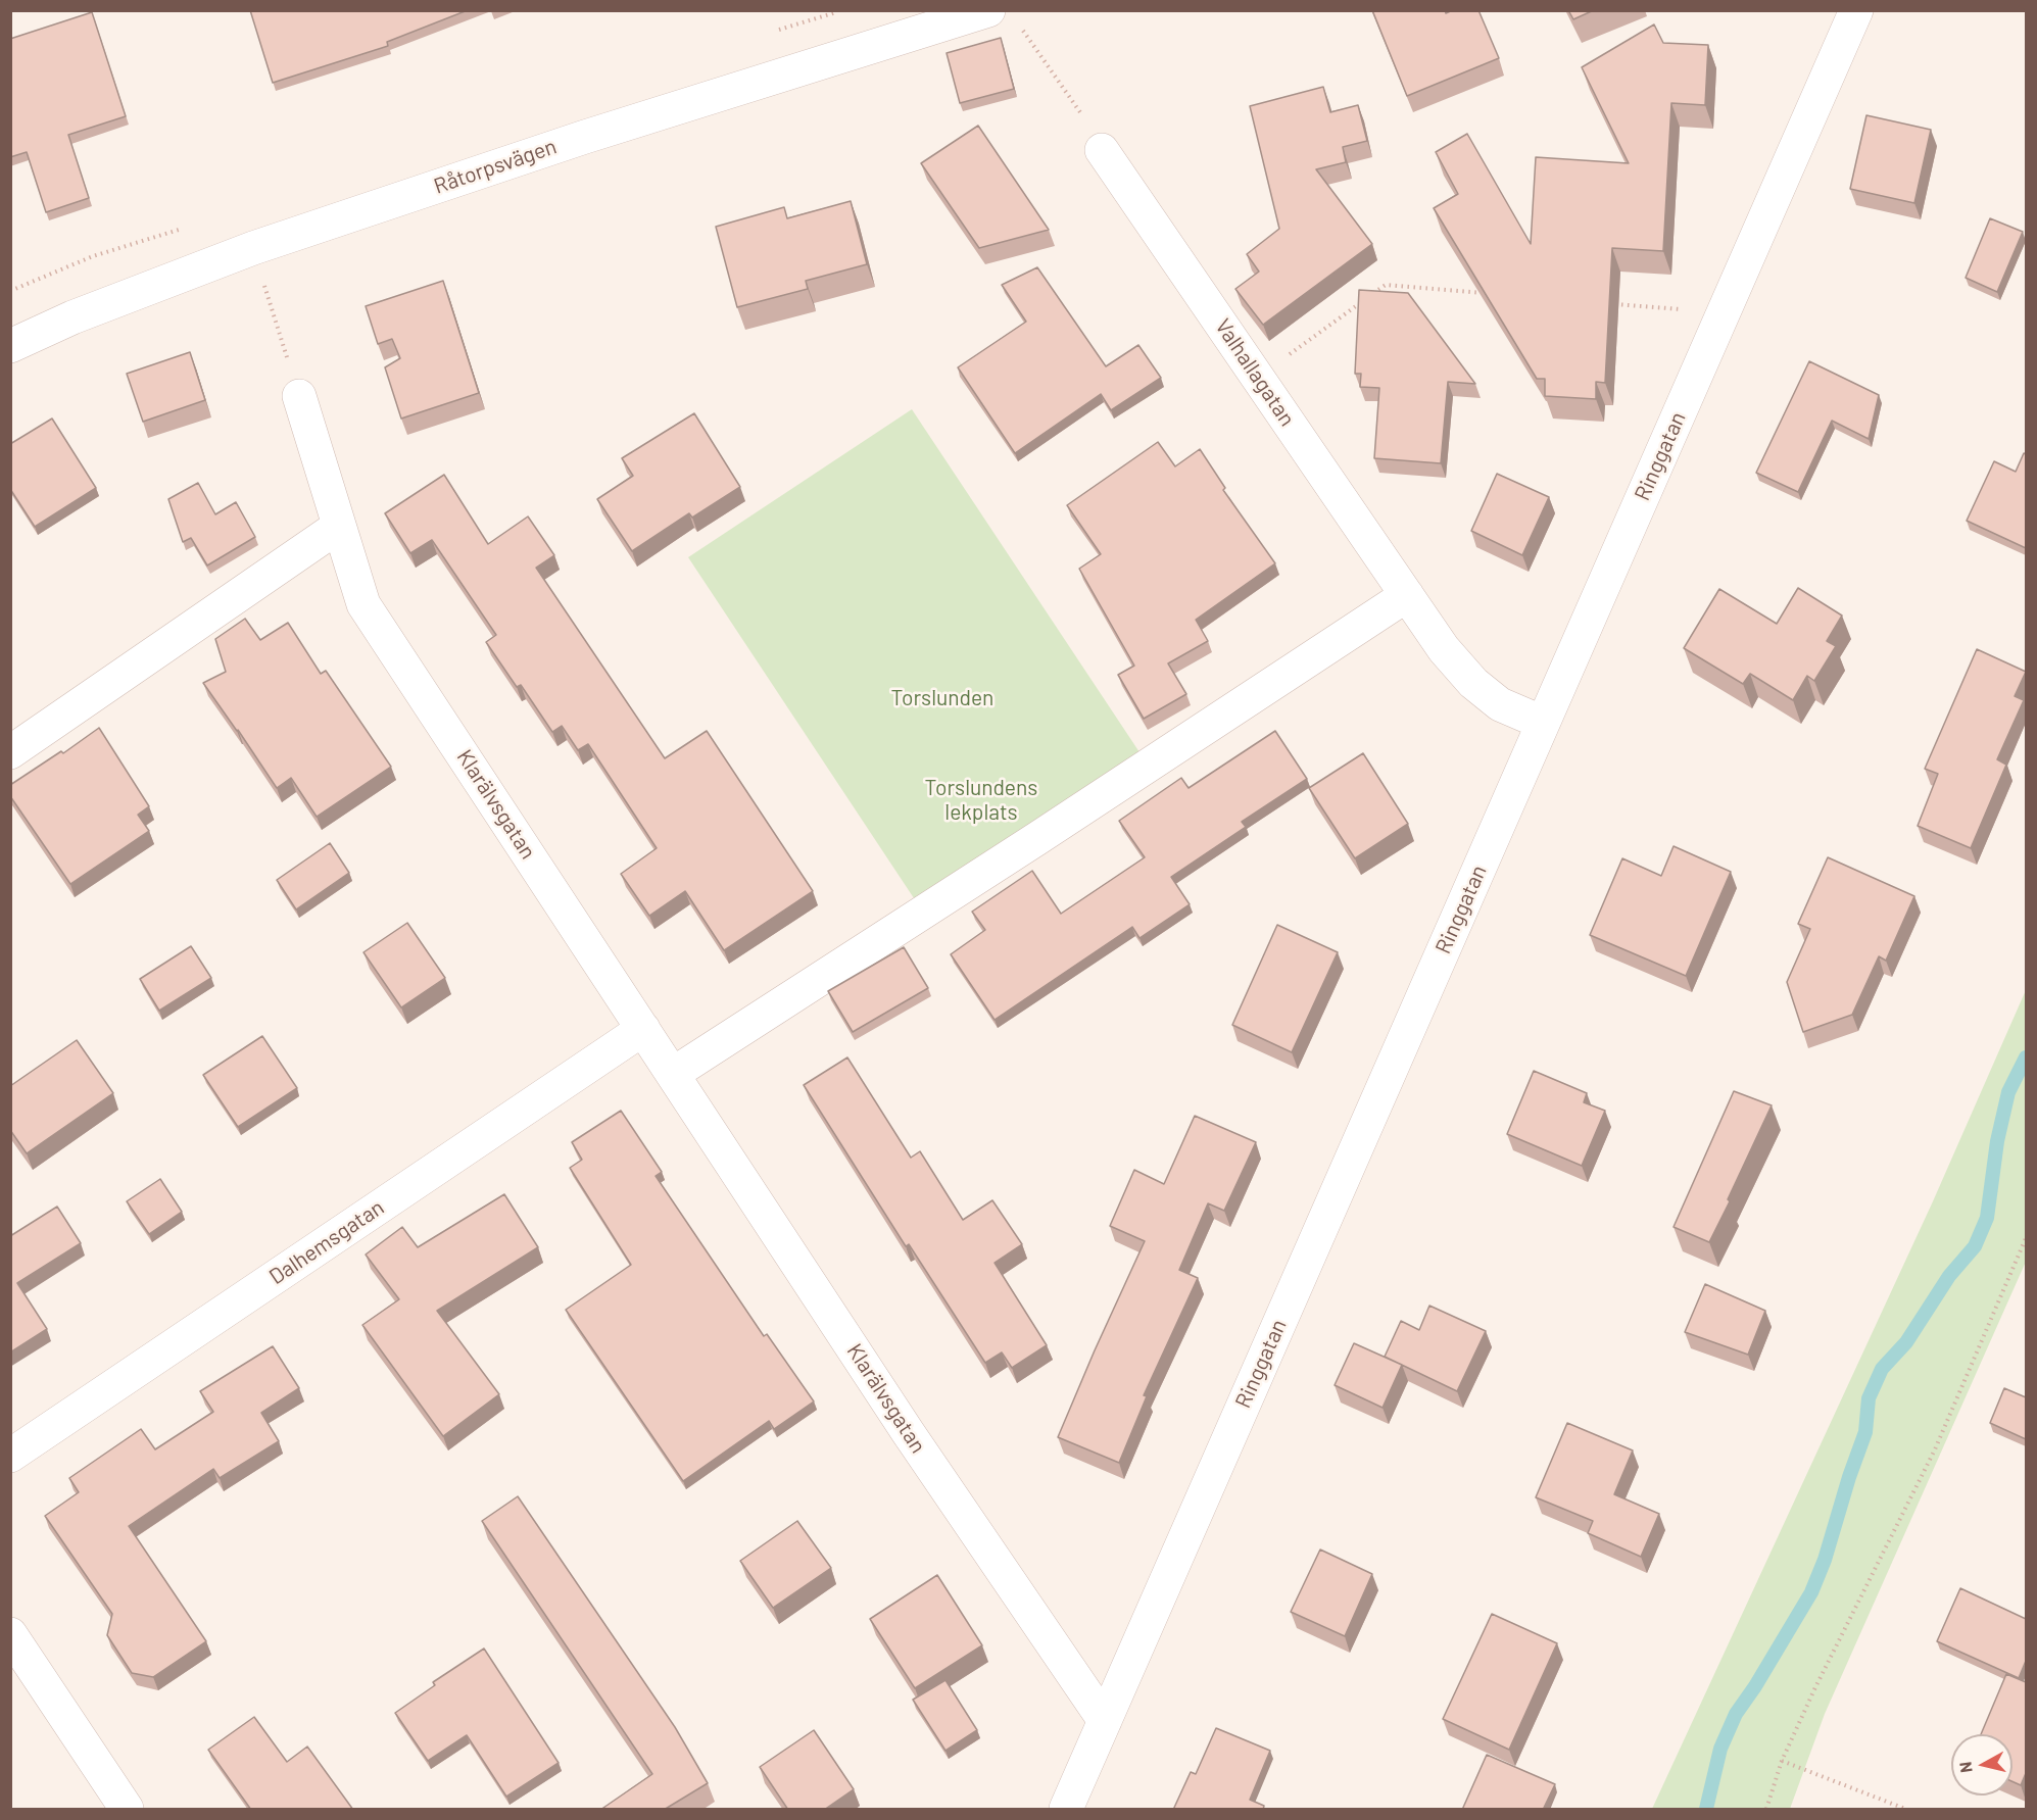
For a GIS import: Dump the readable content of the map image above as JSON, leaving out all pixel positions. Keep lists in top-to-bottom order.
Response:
{
  "streets": {
    "street": [
      "Råtorpsvägen",
      "Valhallagatan",
      "Ringgatan",
      "Klarälvsgatan",
      "Dalhemsgatan"
    ]
  },
  "crossings": [
    ["Valhallagatan", "Ringgatan"],
    ["Ringgatan", "Klarälvsgatan"],
    ["Klarälvsgatan", "Dalhemsgatan"]
  ],
  "parks": ["Torslunden", "Torslundens lekplats"],
  "north": "left"
}
